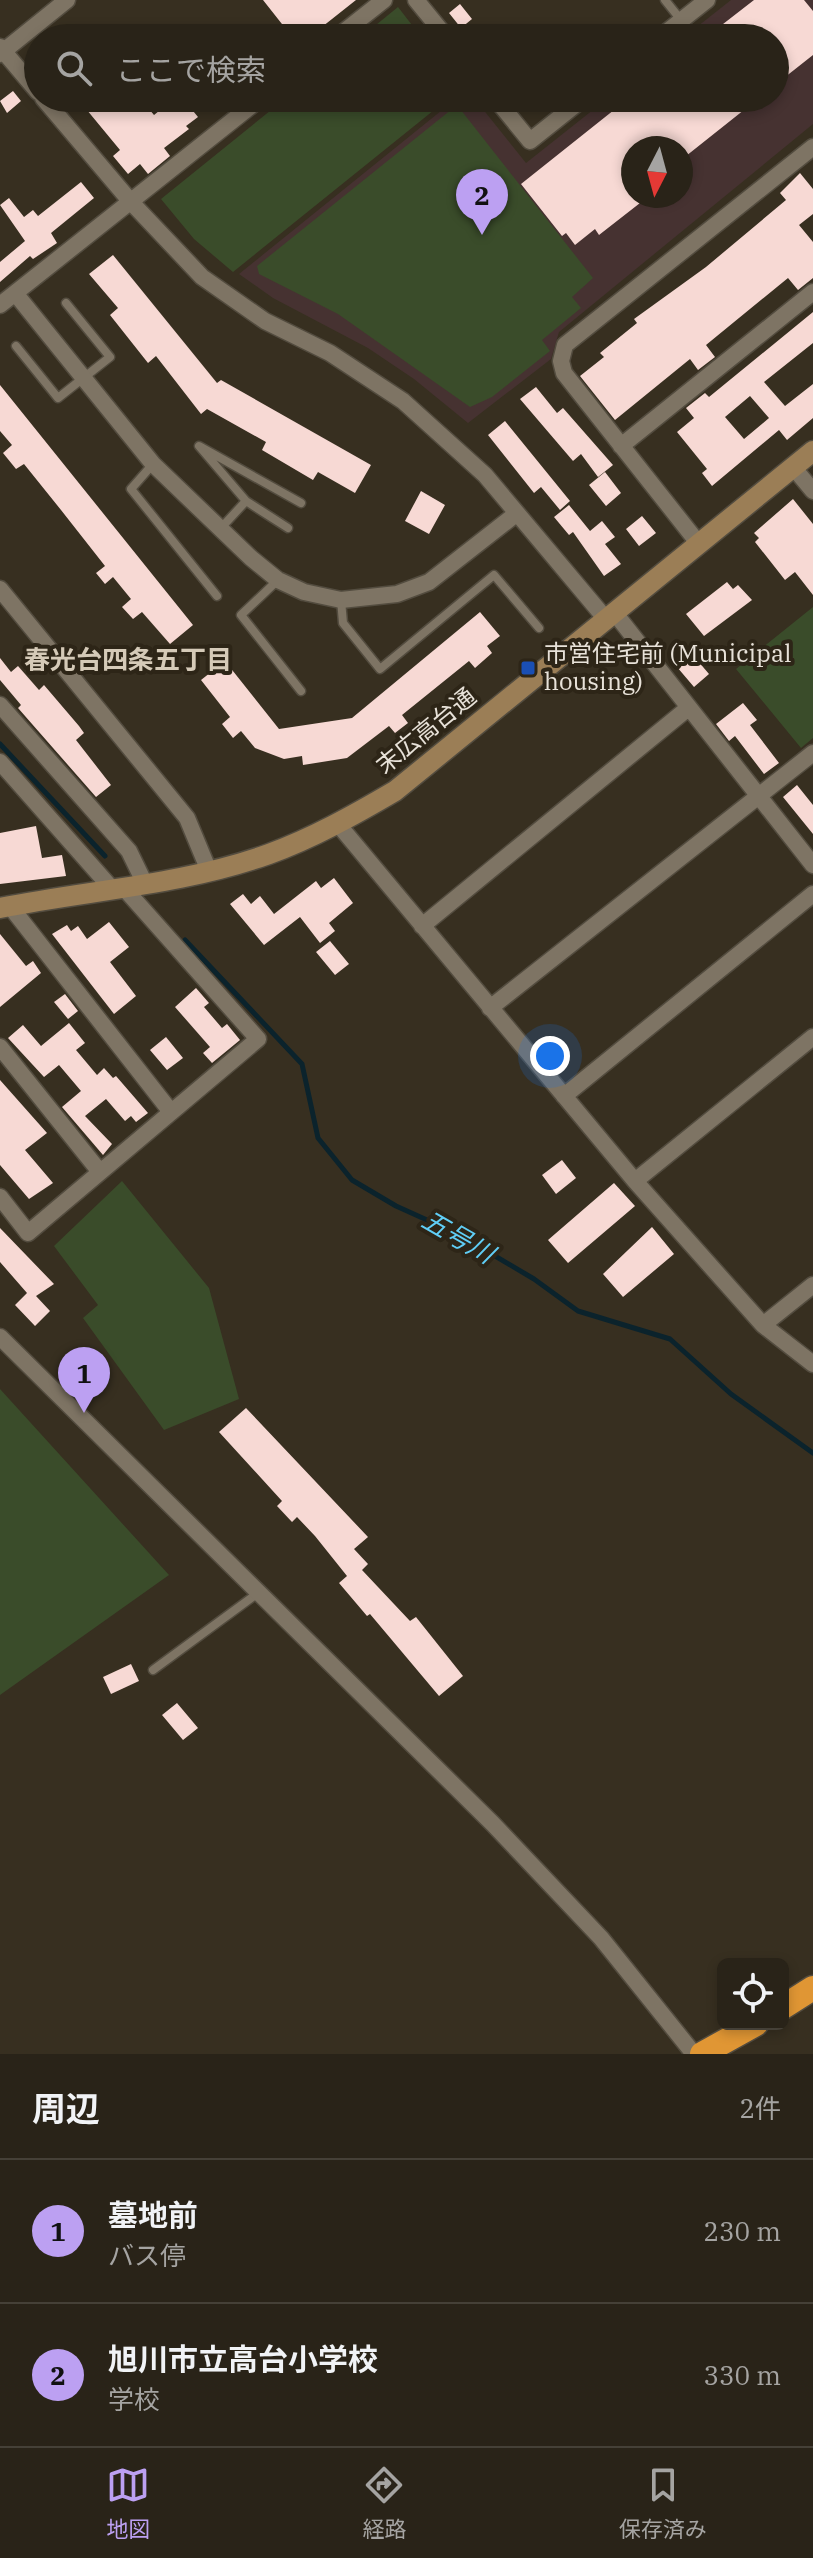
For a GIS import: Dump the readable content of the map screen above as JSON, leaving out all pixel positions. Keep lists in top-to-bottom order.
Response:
{
  "streets": {
    "street": ["末広高台通"]
  },
  "districts": ["春光台四条五丁目"],
  "water": ["五号川"],
  "places": {
    "transit": ["市営住宅前 (Municipal housing)"]
  },
  "north": "bottom",
  "page": {
    "search": "ここで検索",
    "pins": ["2", "1"],
    "heading": ["周辺", "2件"],
    "list": [
      {
        "mark": "1",
        "name": "墓地前",
        "note": "バス停",
        "value": "230 m"
      },
      {
        "mark": "2",
        "name": "旭川市立高台小学校",
        "note": "学校",
        "value": "330 m"
      }
    ],
    "nav": ["地図", "経路", "保存済み"]
  }
}
